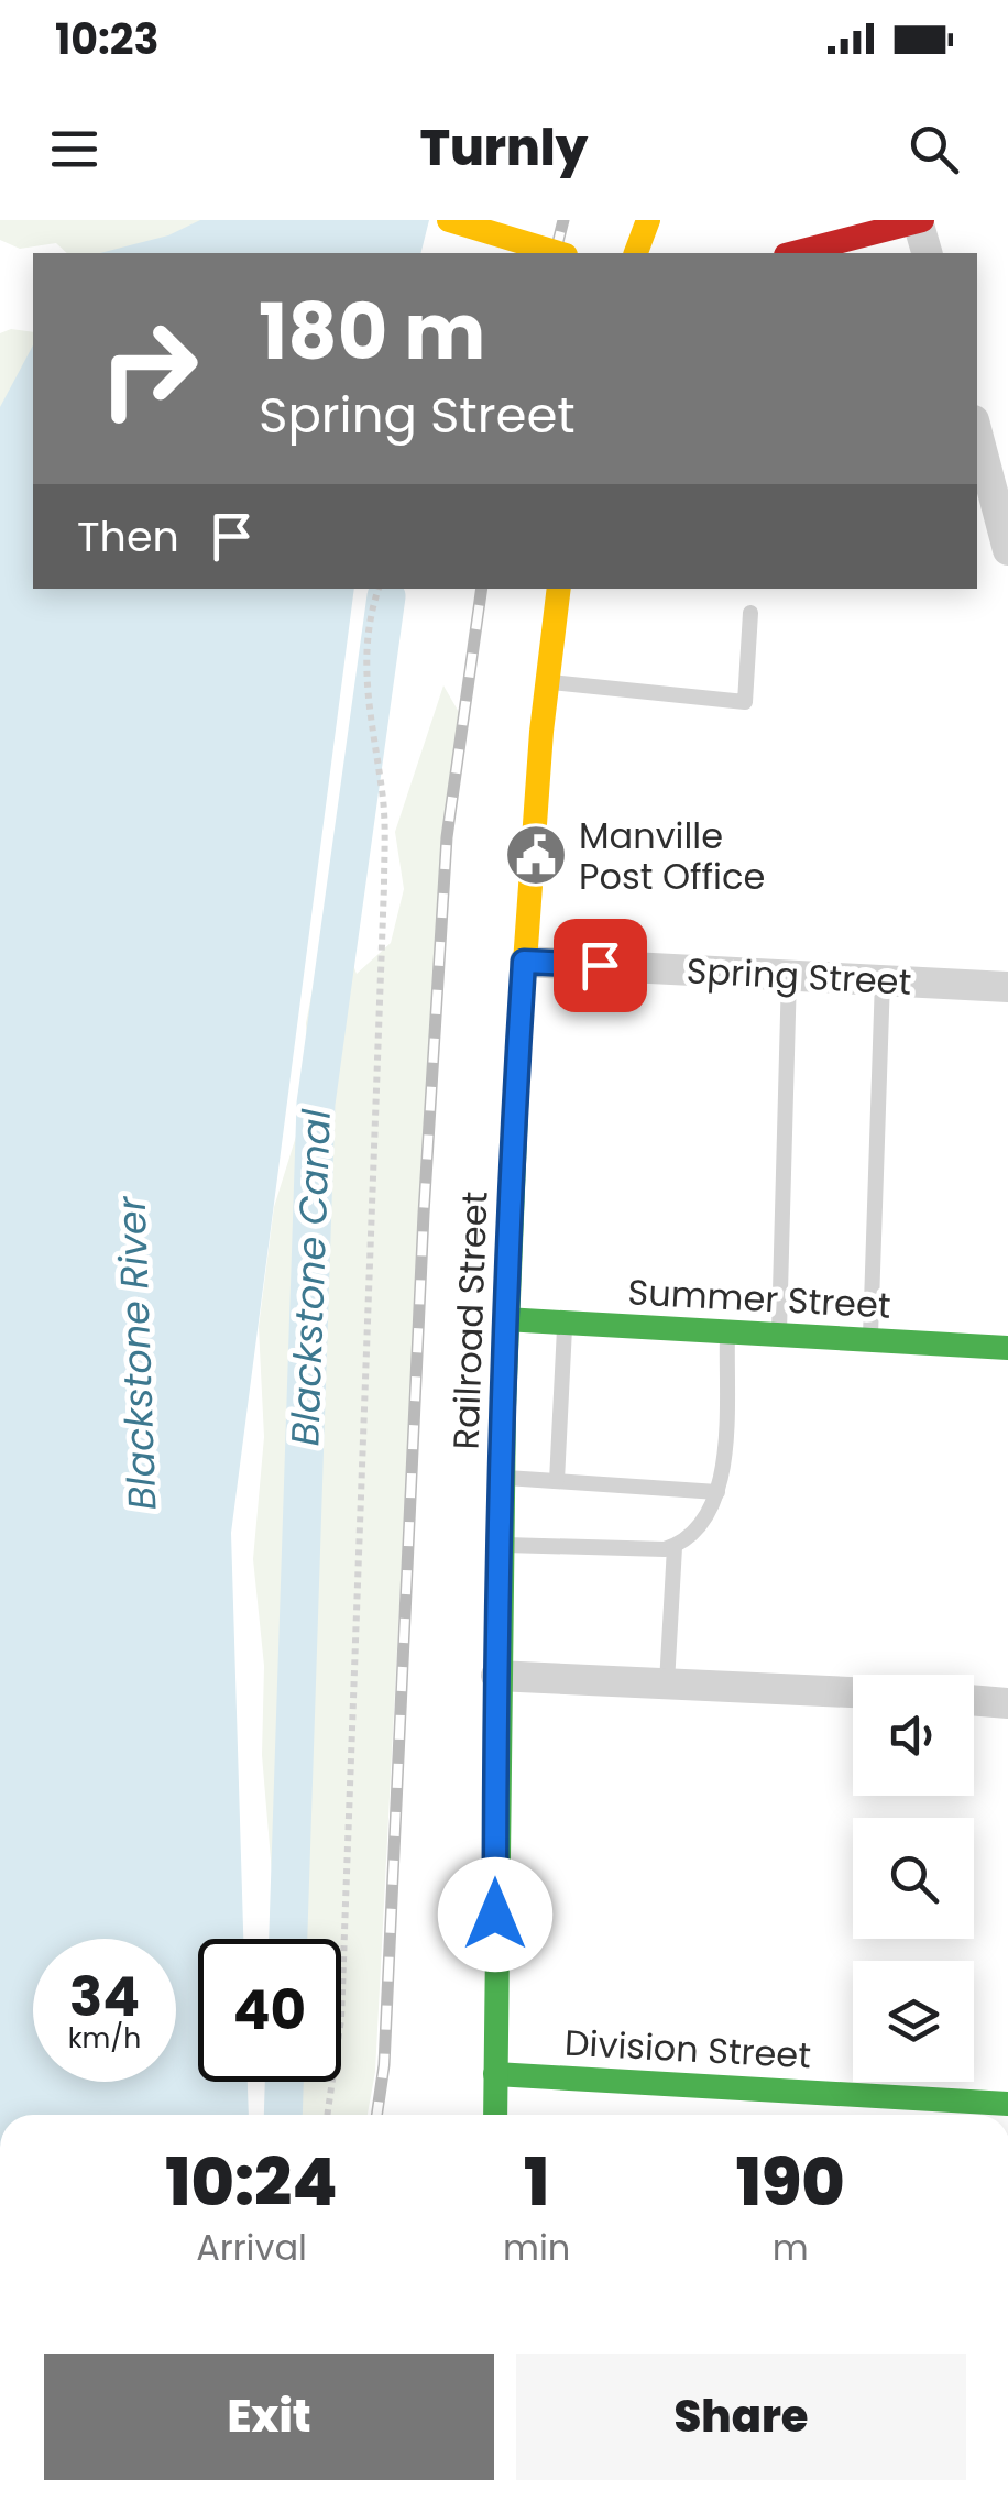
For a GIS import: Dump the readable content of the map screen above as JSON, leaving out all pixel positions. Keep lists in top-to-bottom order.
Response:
{
  "streets": {
    "street": [
      "Spring Street",
      "Summer Street",
      "Railroad Street",
      "Division Street"
    ]
  },
  "crossings": [
    ["Spring Street", "Railroad Street"],
    ["Summer Street", "Railroad Street"],
    ["Railroad Street", "Division Street"]
  ],
  "water": ["Blackstone Canal", "Blackstone River"],
  "places": {
    "public building": ["Manville Post Office"]
  },
  "page": {
    "status": "10:23",
    "header": "Turnly",
    "turn": ["180 m", "Spring Street"],
    "then": "Then",
    "speed": "34 km/h",
    "limit": "40",
    "eta": [
      "10:24",
      "Arrival",
      "1",
      "min",
      "190",
      "m"
    ],
    "buttons": ["Exit", "Share"]
  }
}
